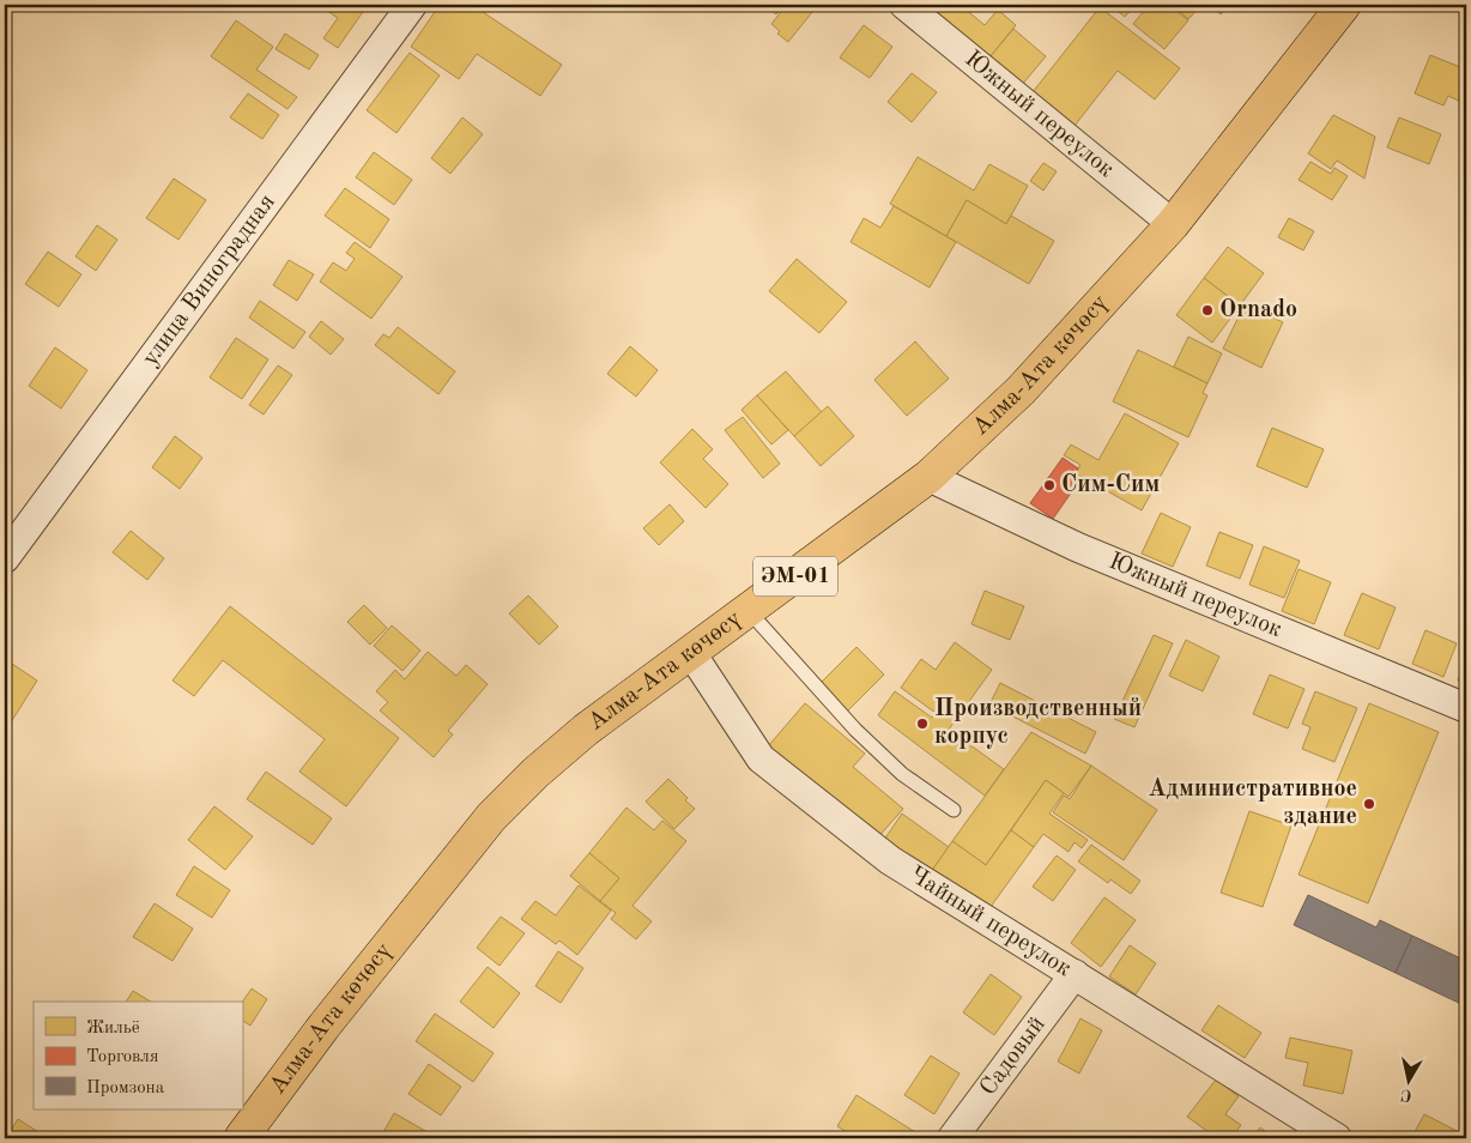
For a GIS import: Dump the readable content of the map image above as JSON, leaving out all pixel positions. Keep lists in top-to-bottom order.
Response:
{
  "streets": {
    "highway": ["Алма-Ата көчөсү", "ЭМ-01"],
    "street": [
      "Южный переулок",
      "улица Виноградная",
      "Чайный переулок",
      "Садовый"
    ]
  },
  "crossings": [
    ["Южный переулок", "Алма-Ата көчөсү"],
    ["Алма-Ата көчөсү", "Чайный переулок"],
    ["Чайный переулок", "Садовый"]
  ],
  "places": [
    "Ornado",
    "Сим-Сим",
    "Производственный корпус",
    "Административное здание"
  ],
  "legend": ["Жильё", "Торговля", "Промзона"],
  "north": "bottom"
}
